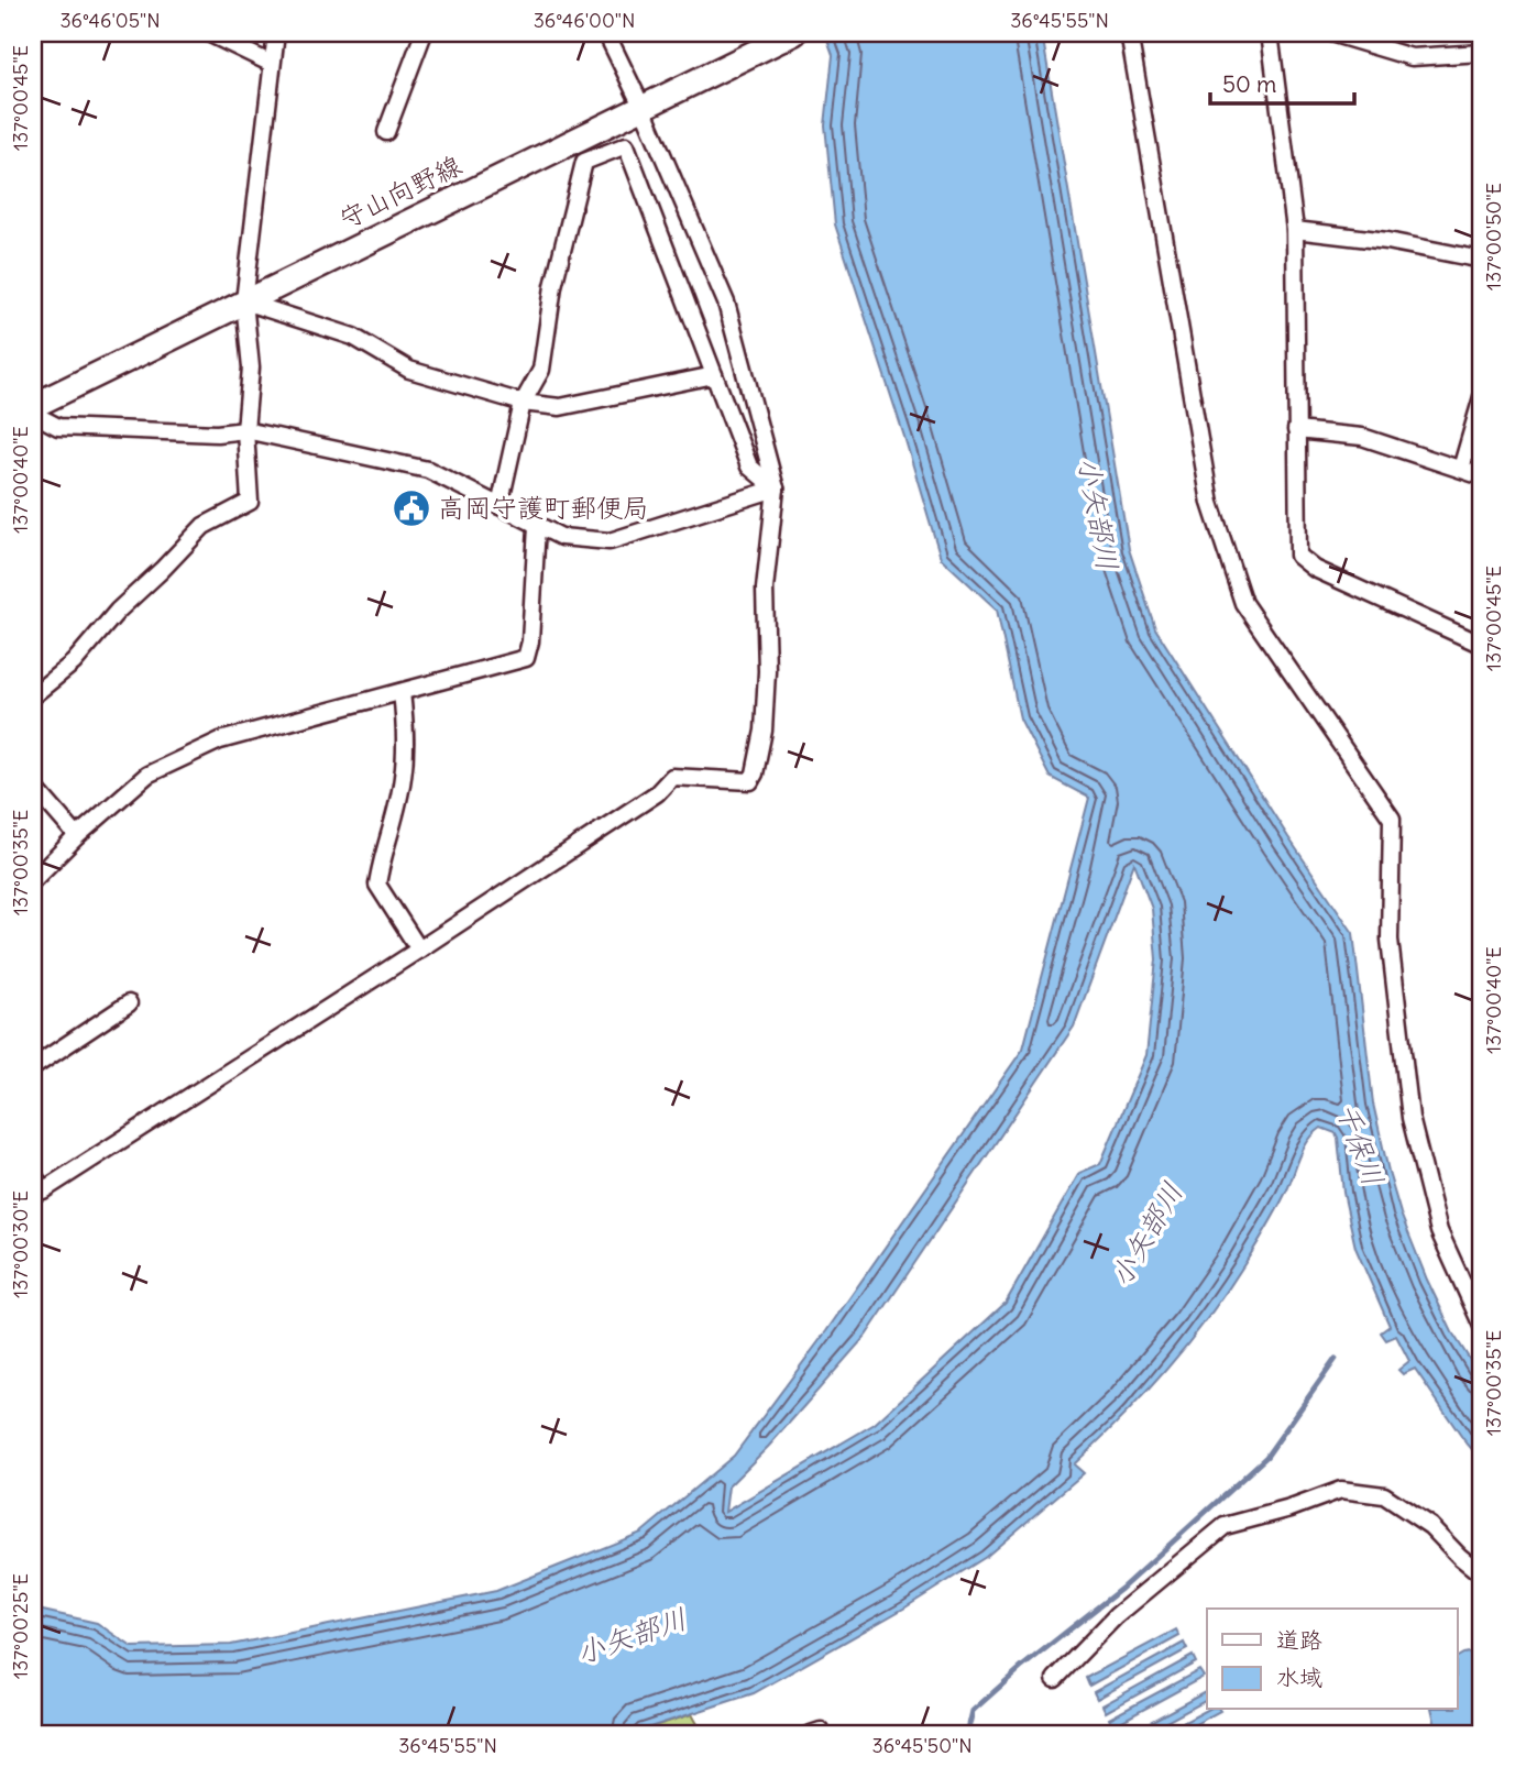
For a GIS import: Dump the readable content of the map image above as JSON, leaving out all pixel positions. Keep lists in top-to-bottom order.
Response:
{
  "streets": {
    "main road": ["守山向野線"]
  },
  "water": ["小矢部川", "千保川"],
  "places": {
    "public building": ["高岡守護町郵便局"]
  },
  "legend": ["道路", "水域"],
  "scale_bar": "50 m",
  "coordinates": [
    "36°46'05\"N",
    "36°46'00\"N",
    "36°45'55\"N",
    "137°00'45\"E",
    "137°00'50\"E",
    "137°00'40\"E",
    "137°00'35\"E",
    "137°00'30\"E",
    "137°00'25\"E",
    "36°45'50\"N"
  ]
}
